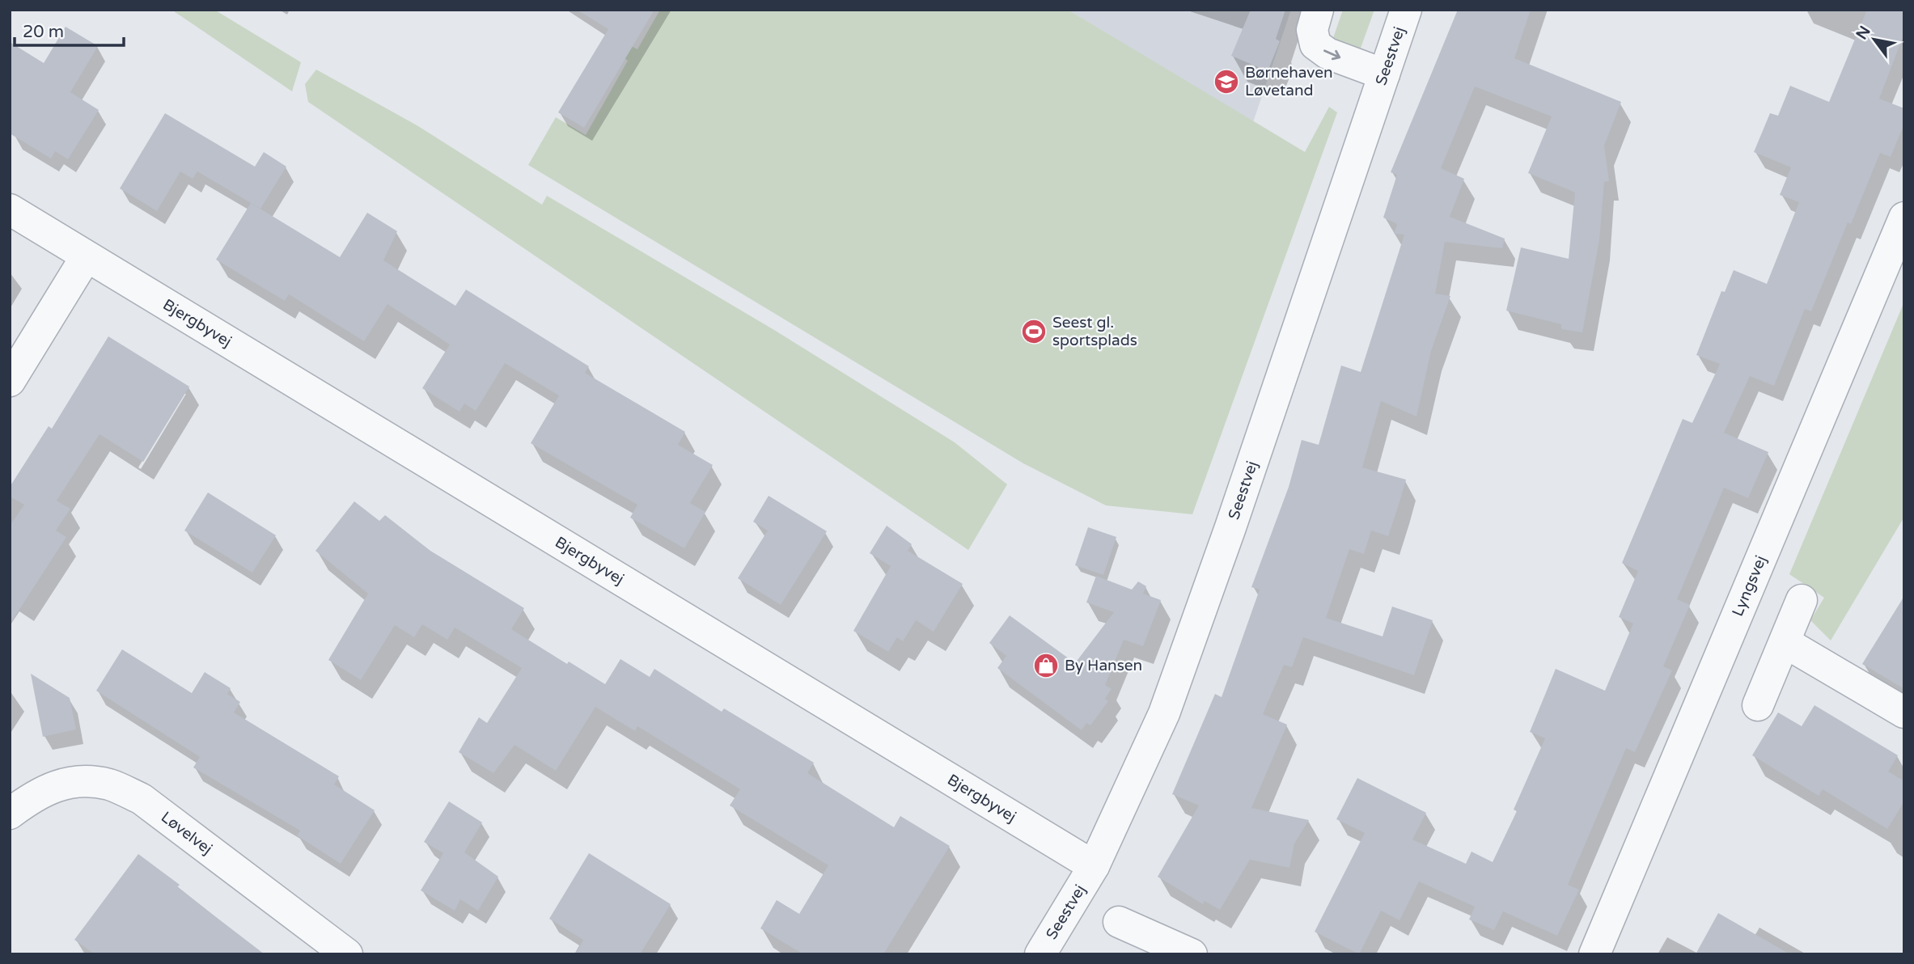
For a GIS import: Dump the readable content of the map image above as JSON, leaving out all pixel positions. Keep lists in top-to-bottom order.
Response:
{
  "streets": {
    "street": [
      "Seestvej",
      "Bjergbyvej",
      "Lyngsvej",
      "Løvelvej"
    ]
  },
  "crossings": [
    ["Seestvej", "Bjergbyvej"]
  ],
  "places": {
    "school or university": ["Børnehaven Løvetand"],
    "sports": ["Seest gl. sportsplads"],
    "shop": ["By Hansen"]
  },
  "scale_bar": "20 m",
  "north": "top left"
}
